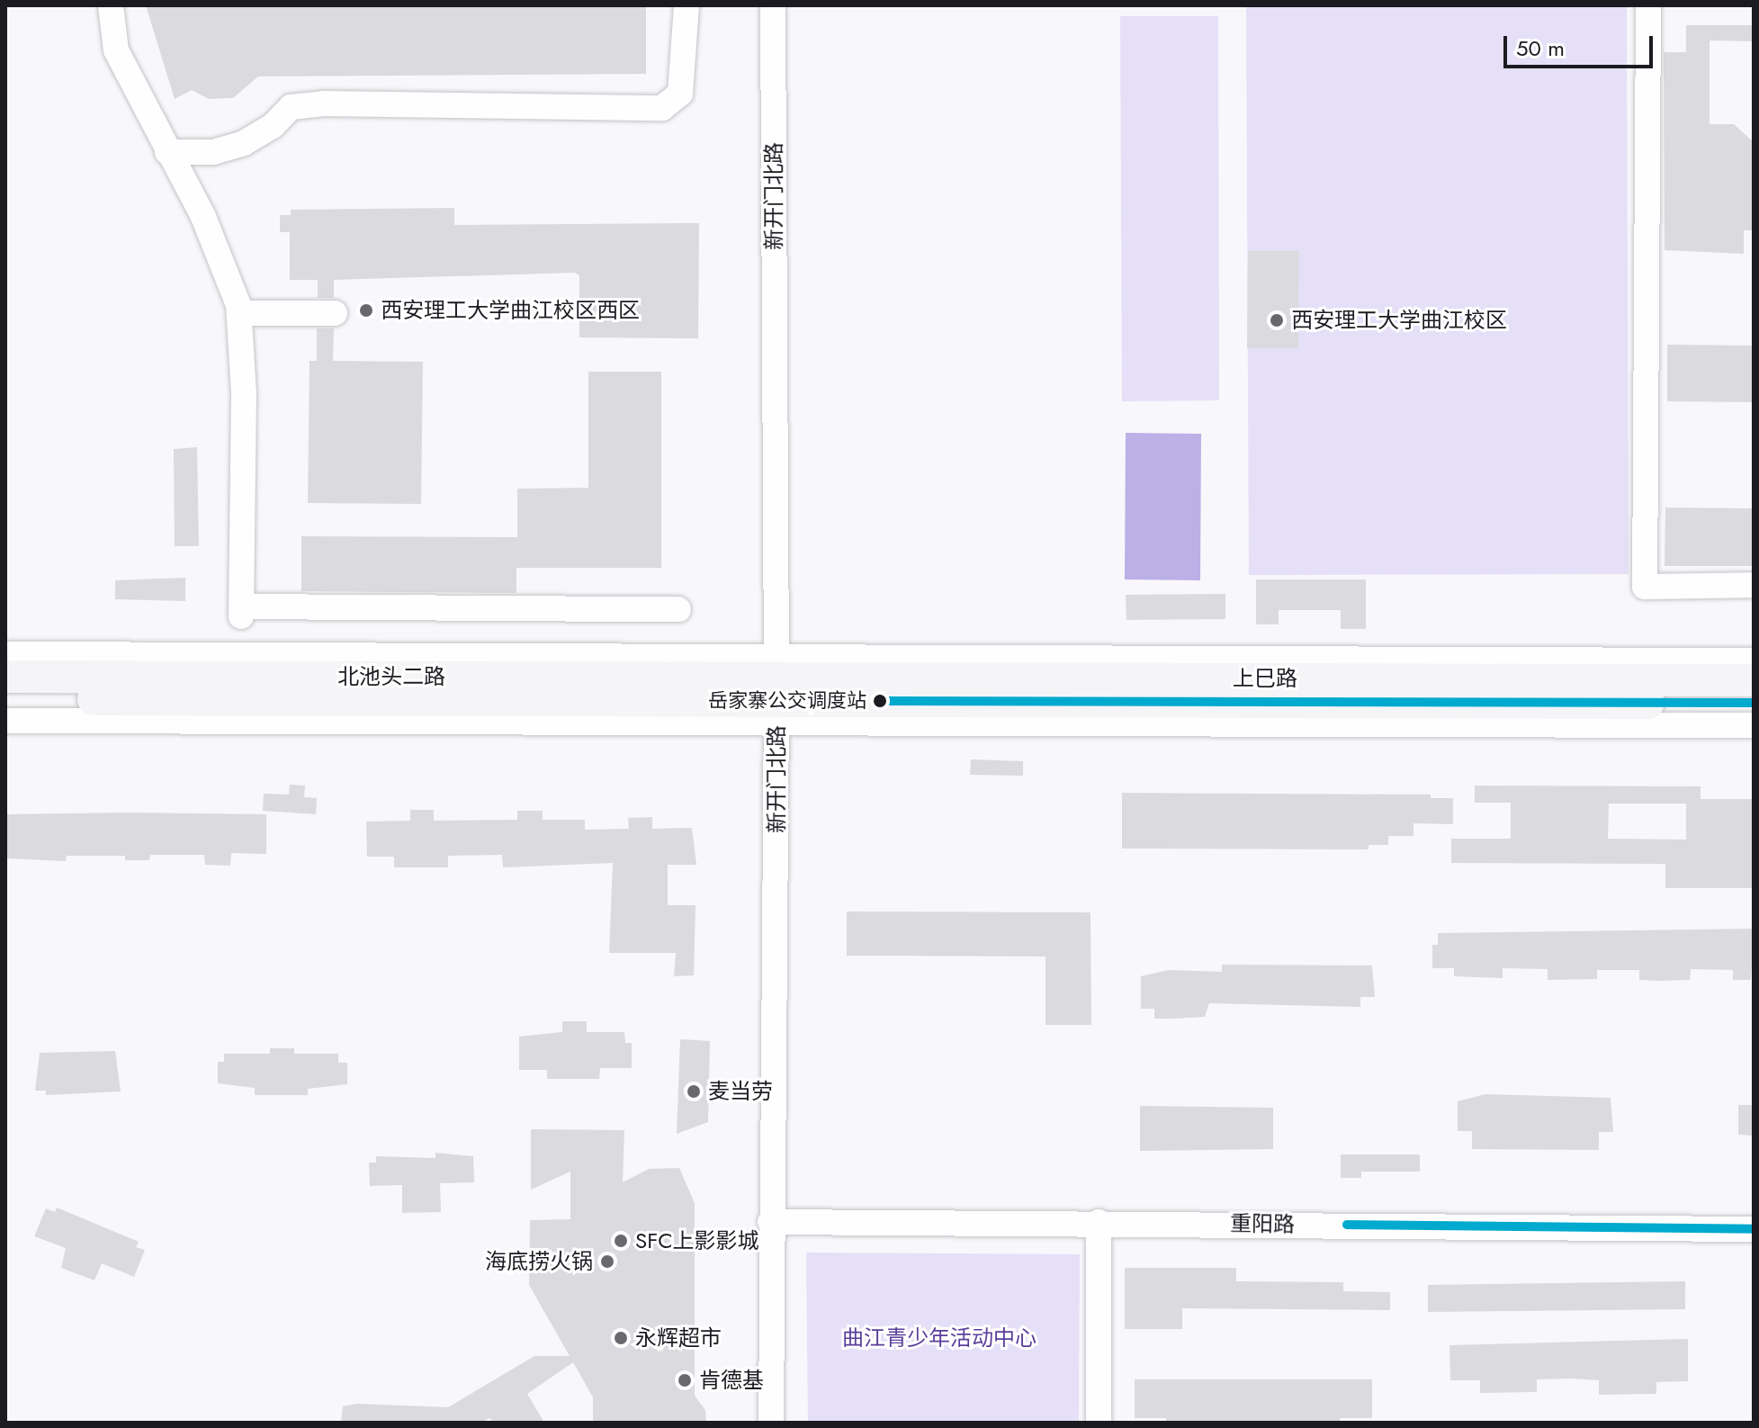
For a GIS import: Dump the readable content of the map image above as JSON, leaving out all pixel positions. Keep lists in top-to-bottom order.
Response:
{
  "streets": {
    "main road": ["北池头二路", "上巳路"],
    "street": ["新开门北路", "重阳路"]
  },
  "crossings": [
    ["新开门北路", "北池头二路"],
    ["新开门北路", "上巳路"],
    ["新开门北路", "重阳路"],
    ["北池头二路", "上巳路"]
  ],
  "parks": ["曲江青少年活动中心"],
  "places": [
    "西安理工大学曲江校区西区",
    "西安理工大学曲江校区",
    "岳家寨公交调度站",
    "麦当劳",
    "SFC上影影城",
    "海底捞火锅",
    "永辉超市",
    "肯德基"
  ],
  "scale_bar": "50 m"
}
